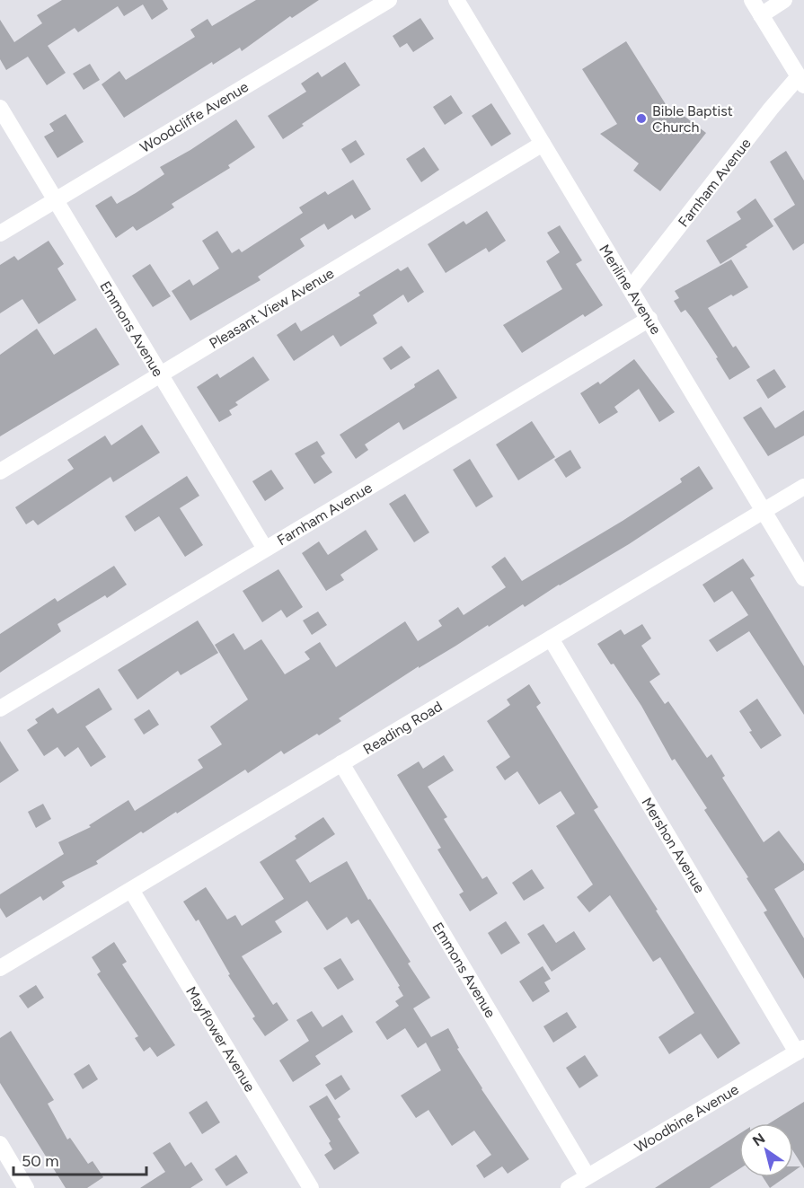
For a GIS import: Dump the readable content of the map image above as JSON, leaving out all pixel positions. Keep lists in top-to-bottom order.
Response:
{
  "streets": {
    "street": [
      "Woodcliffe Avenue",
      "Farnham Avenue",
      "Meriline Avenue",
      "Pleasant View Avenue",
      "Emmons Avenue",
      "Reading Road",
      "Mershon Avenue",
      "Mayflower Avenue",
      "Woodbine Avenue"
    ]
  },
  "crossings": [
    ["Woodcliffe Avenue", "Emmons Avenue"],
    ["Farnham Avenue", "Meriline Avenue"],
    ["Farnham Avenue", "Emmons Avenue"],
    ["Meriline Avenue", "Pleasant View Avenue"],
    ["Meriline Avenue", "Reading Road"],
    ["Pleasant View Avenue", "Emmons Avenue"],
    ["Emmons Avenue", "Reading Road"],
    ["Emmons Avenue", "Woodbine Avenue"],
    ["Reading Road", "Mershon Avenue"],
    ["Reading Road", "Mayflower Avenue"],
    ["Mershon Avenue", "Woodbine Avenue"]
  ],
  "places": ["Bible Baptist Church"],
  "scale_bar": "50 m",
  "north": "top left"
}
